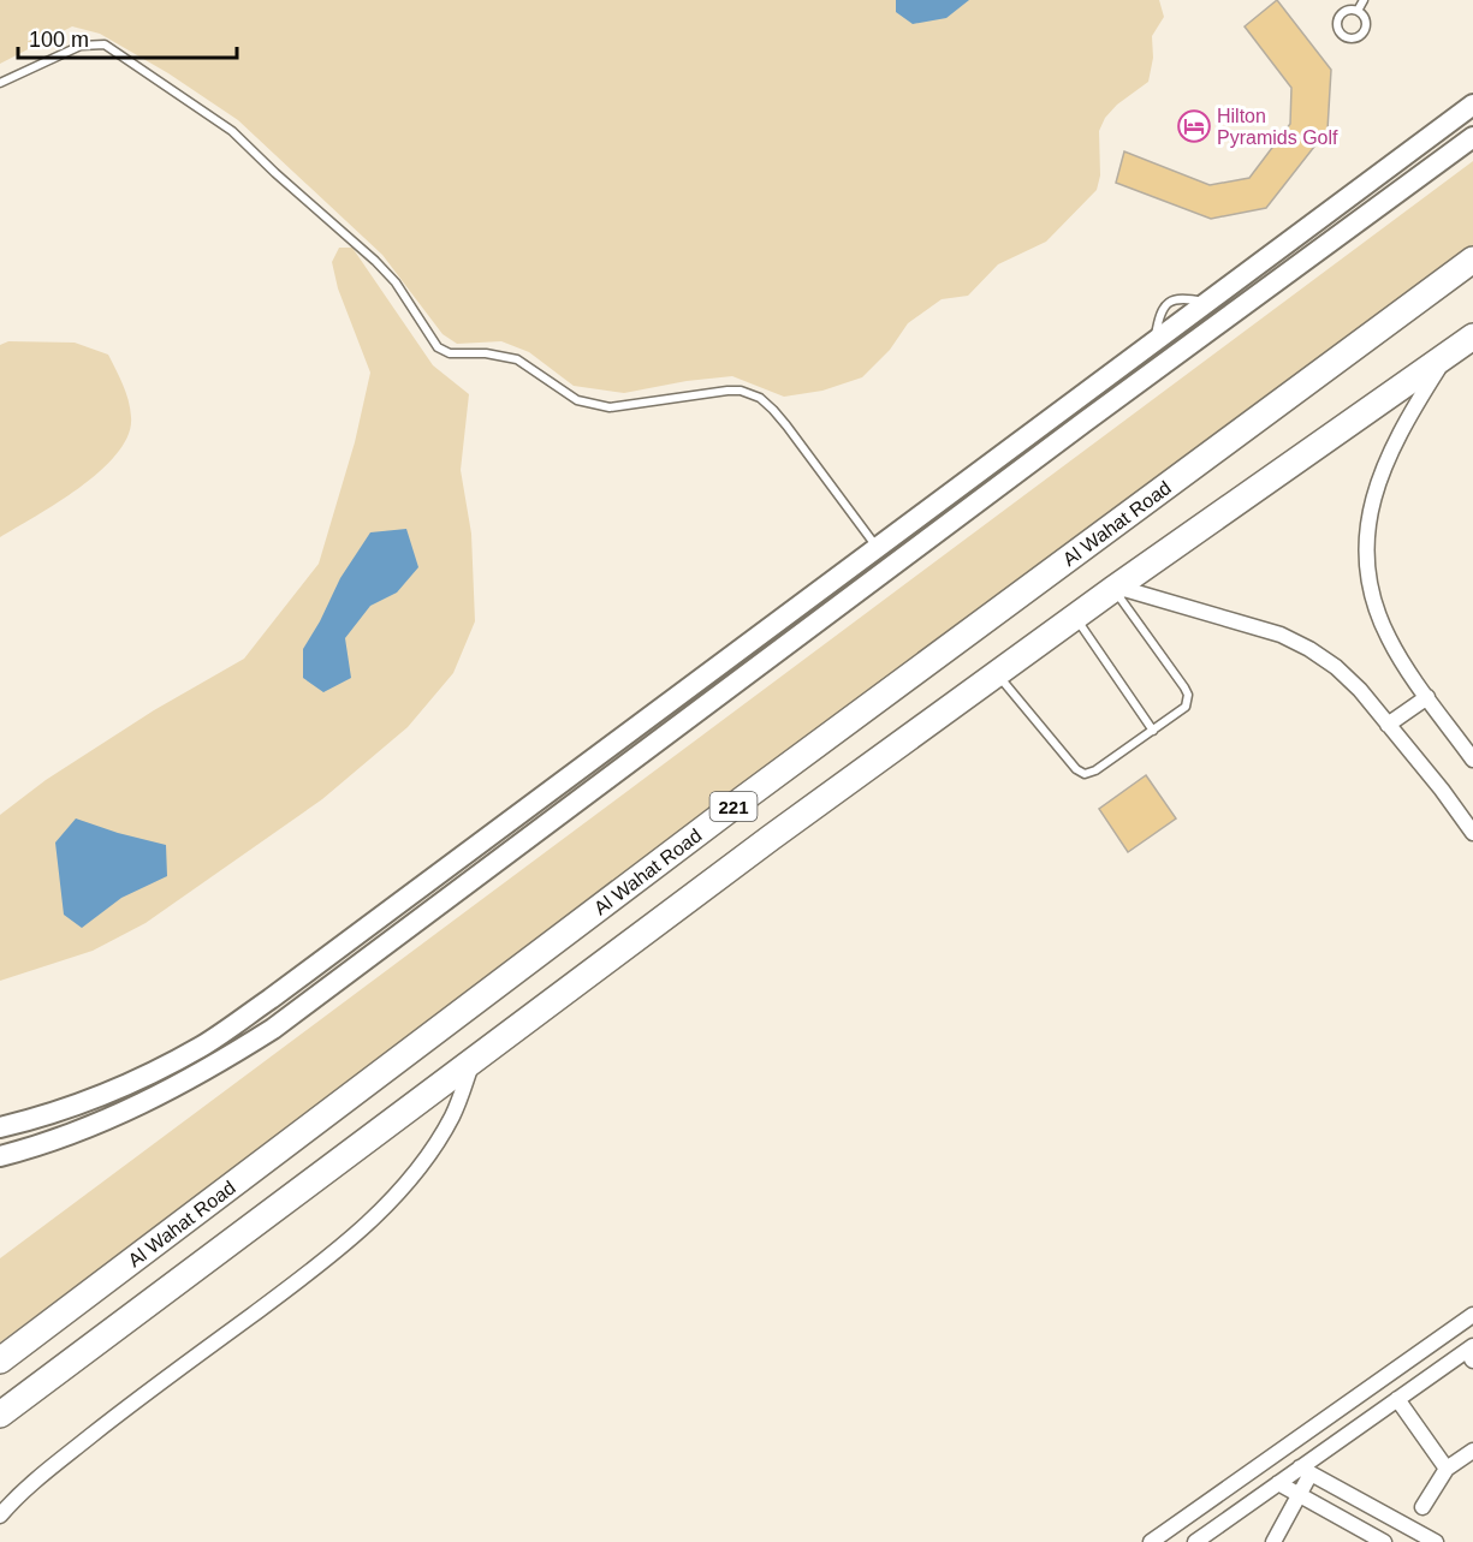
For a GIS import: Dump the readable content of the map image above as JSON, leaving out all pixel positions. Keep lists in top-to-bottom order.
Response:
{
  "streets": {
    "highway": ["Al Wahat Road", "221"]
  },
  "places": {
    "hotel": ["Hilton Pyramids Golf"]
  },
  "scale_bar": "100 m"
}
